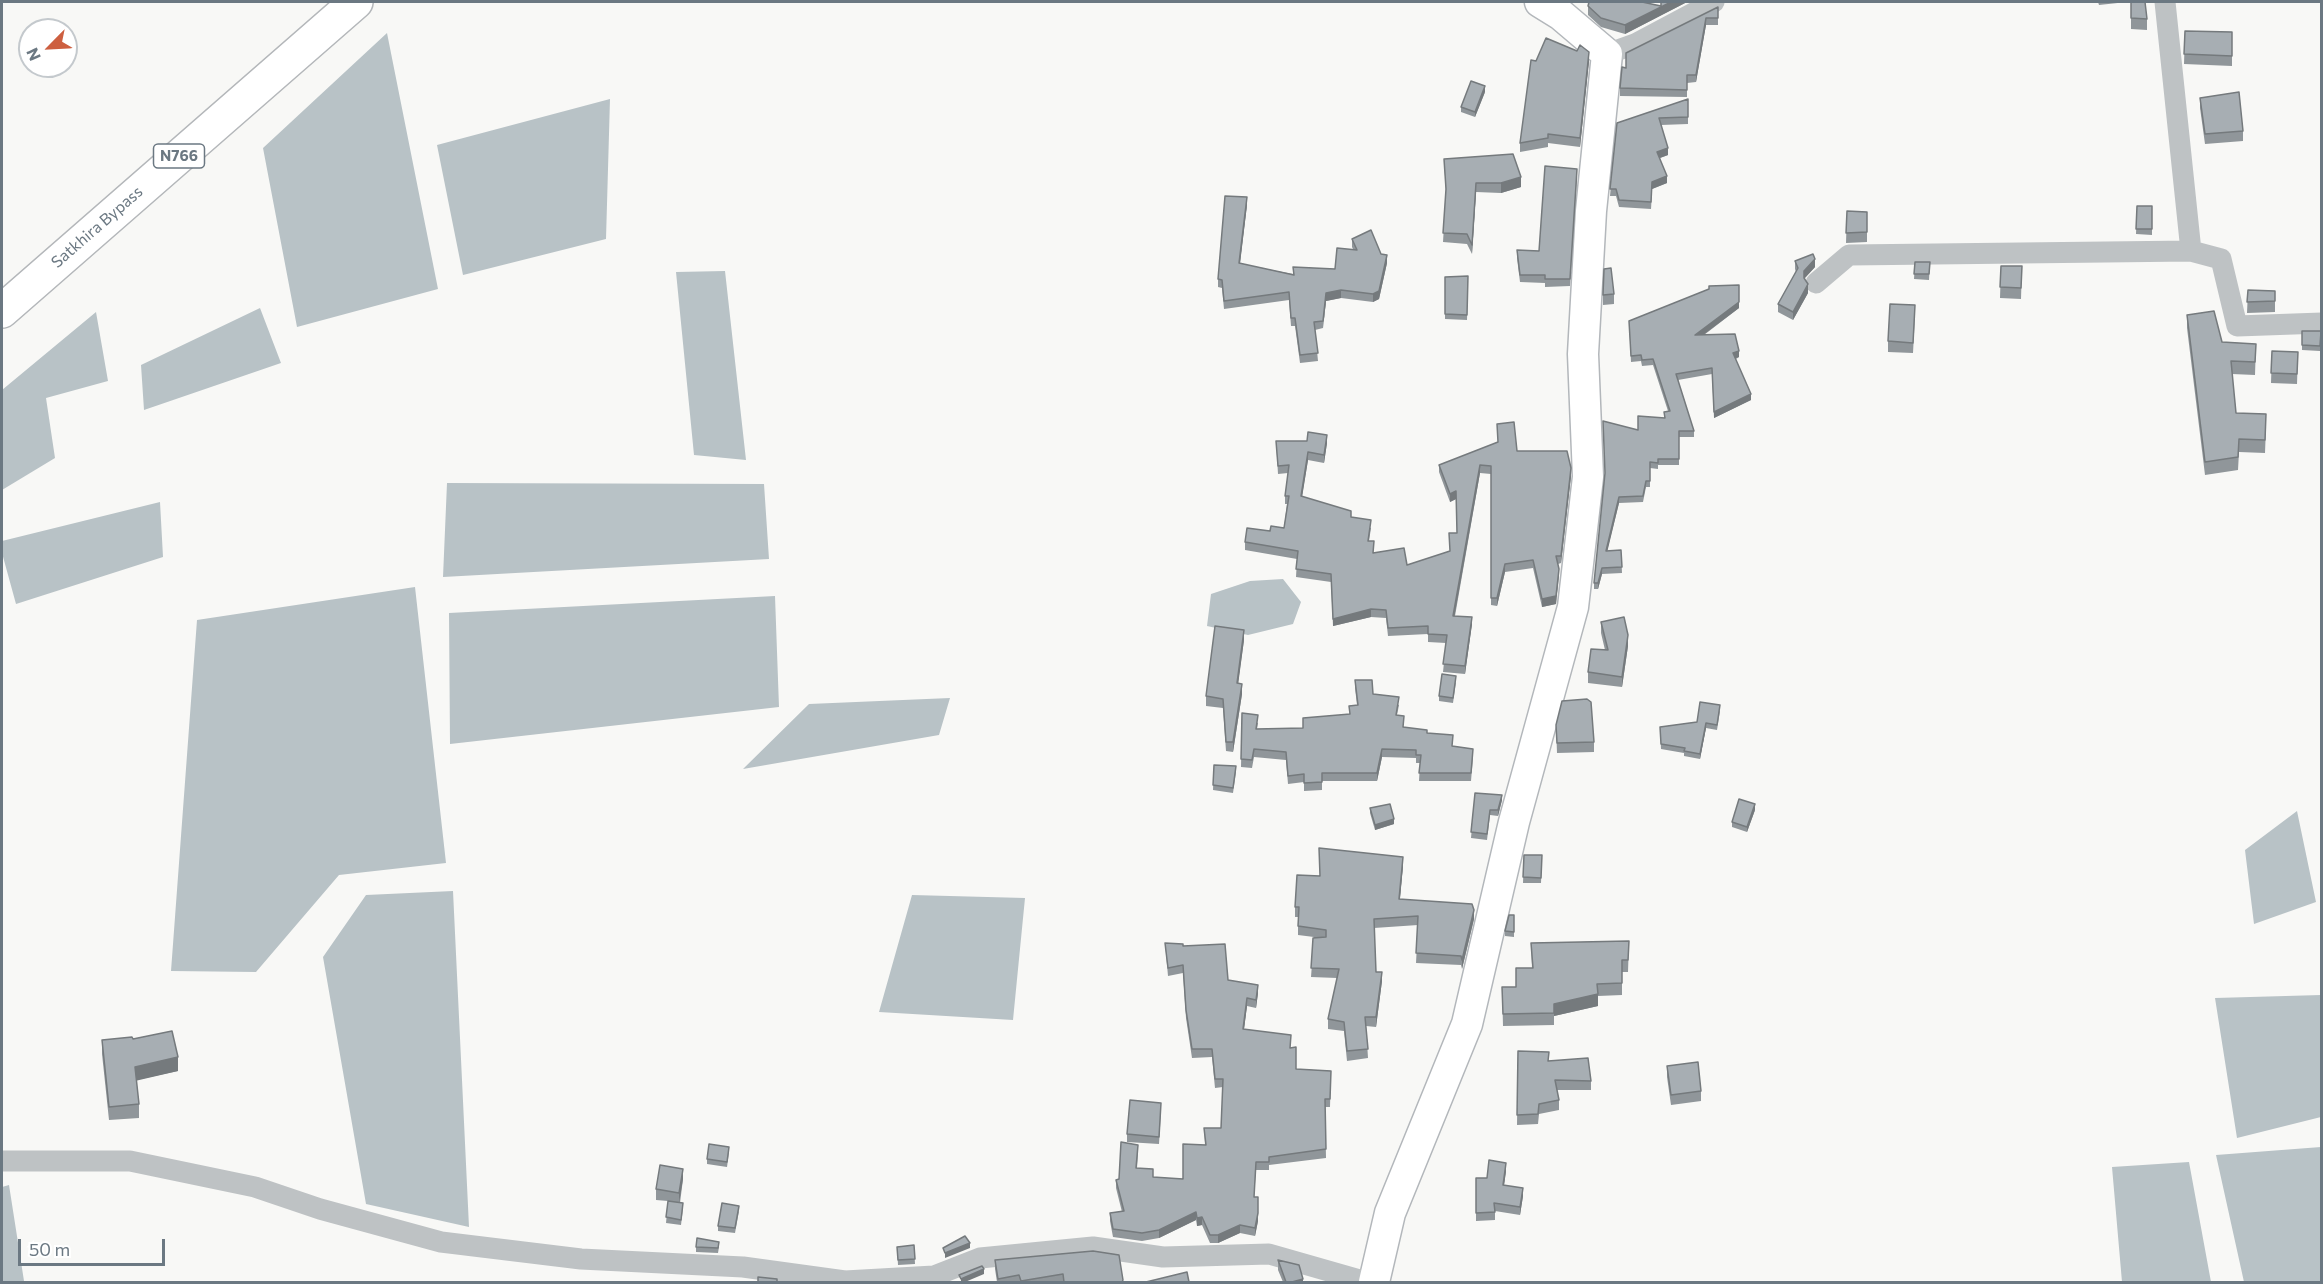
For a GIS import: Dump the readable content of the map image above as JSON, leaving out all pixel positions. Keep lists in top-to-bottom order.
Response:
{
  "streets": {
    "highway": ["N766", "Satkhira Bypass"]
  },
  "scale_bar": "50 m",
  "north": "bottom left"
}
